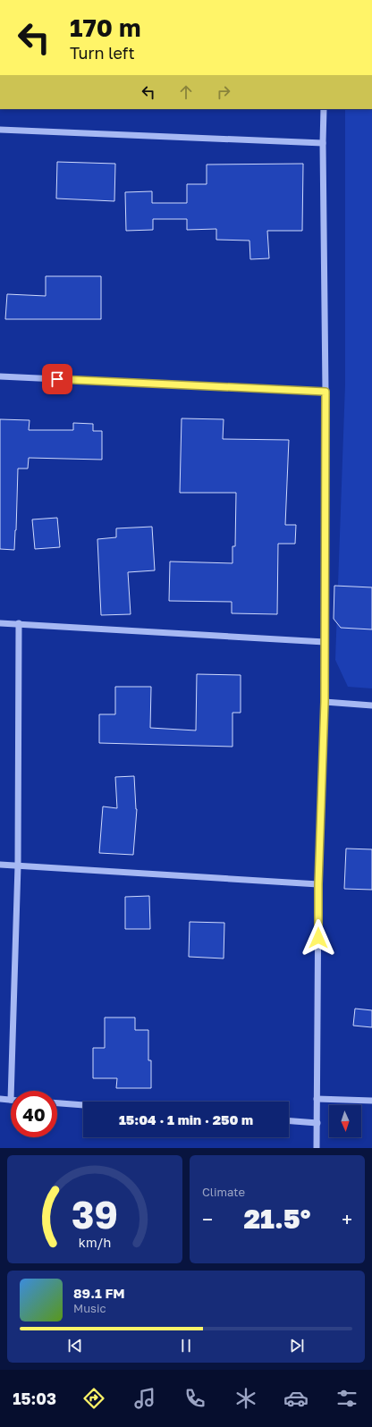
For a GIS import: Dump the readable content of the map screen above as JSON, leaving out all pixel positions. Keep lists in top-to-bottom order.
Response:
{
  "north": "bottom",
  "page": {
    "turn": ["170 m", "Turn left"],
    "limit": "40",
    "trip": "15:04 · 1 min · 250 m",
    "tile": "Climate",
    "heat": ["−", "21.5°", "+"],
    "song": ["89.1 FM", "Music"],
    "tabs": "15:03",
    "gauge": ["39", "km/h"]
  }
}
